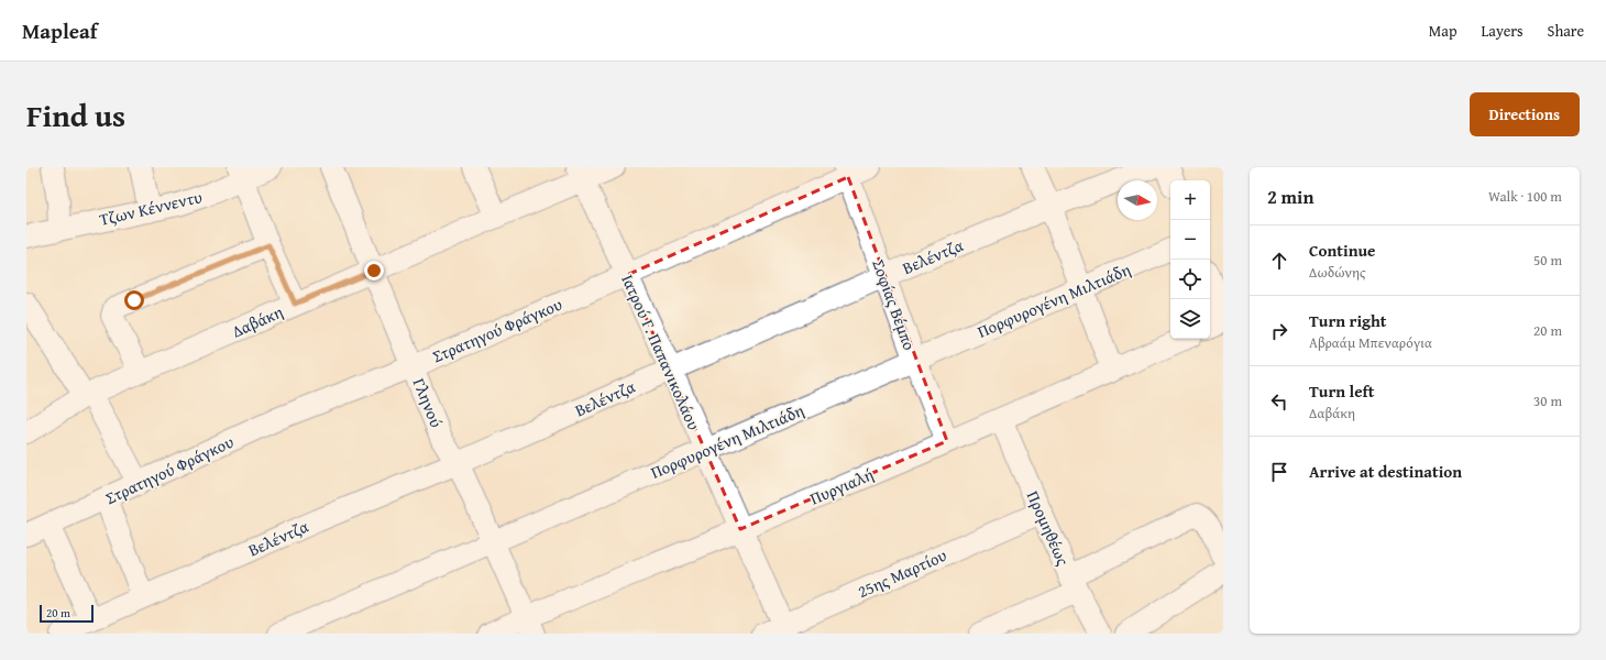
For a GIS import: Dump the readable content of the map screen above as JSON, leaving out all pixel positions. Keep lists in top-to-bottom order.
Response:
{
  "streets": {
    "street": [
      "Τζων Κέννεντυ",
      "Βελέντζα",
      "Πορφυρογένη Μιλτιάδη",
      "Σοφίας Βέμπο",
      "Δαβάκη",
      "Στρατηγού Φράγκου",
      "Ιατρού Γ. Παπανικολάου",
      "Γληνού",
      "Πυργιαλή",
      "Προμηθέως",
      "25ης Μαρτίου"
    ]
  },
  "crossings": [
    ["Βελέντζα", "Σοφίας Βέμπο"],
    ["Βελέντζα", "Ιατρού Γ. Παπανικολάου"],
    ["Βελέντζα", "Γληνού"],
    ["Πορφυρογένη Μιλτιάδη", "Σοφίας Βέμπο"],
    ["Πορφυρογένη Μιλτιάδη", "Ιατρού Γ. Παπανικολάου"],
    ["Πορφυρογένη Μιλτιάδη", "Γληνού"],
    ["Σοφίας Βέμπο", "Στρατηγού Φράγκου"],
    ["Σοφίας Βέμπο", "Πυργιαλή"],
    ["Δαβάκη", "Ιατρού Γ. Παπανικολάου"],
    ["Δαβάκη", "Γληνού"],
    ["Στρατηγού Φράγκου", "Ιατρού Γ. Παπανικολάου"],
    ["Στρατηγού Φράγκου", "Γληνού"],
    ["Ιατρού Γ. Παπανικολάου", "Πυργιαλή"],
    ["Ιατρού Γ. Παπανικολάου", "25ης Μαρτίου"],
    ["Γληνού", "Πυργιαλή"],
    ["Πυργιαλή", "Προμηθέως"],
    ["Προμηθέως", "25ης Μαρτίου"]
  ],
  "scale_bar": "20 m",
  "north": "right",
  "page": {
    "header": "Mapleaf",
    "nav": ["Map", "Layers", "Share"],
    "title": "Find us",
    "buttons": "Directions",
    "heading": ["2 min", "Walk · 100 m"],
    "map_buttons": ["+", "−"],
    "list": [
      ["Continue", "Δωδώνης", "50 m"],
      ["Turn right", "Αβραάμ Μπεναρόγια", "20 m"],
      ["Turn left", "Δαβάκη", "30 m"],
      "Arrive at destination"
    ],
    "scale": "20 m"
  }
}
